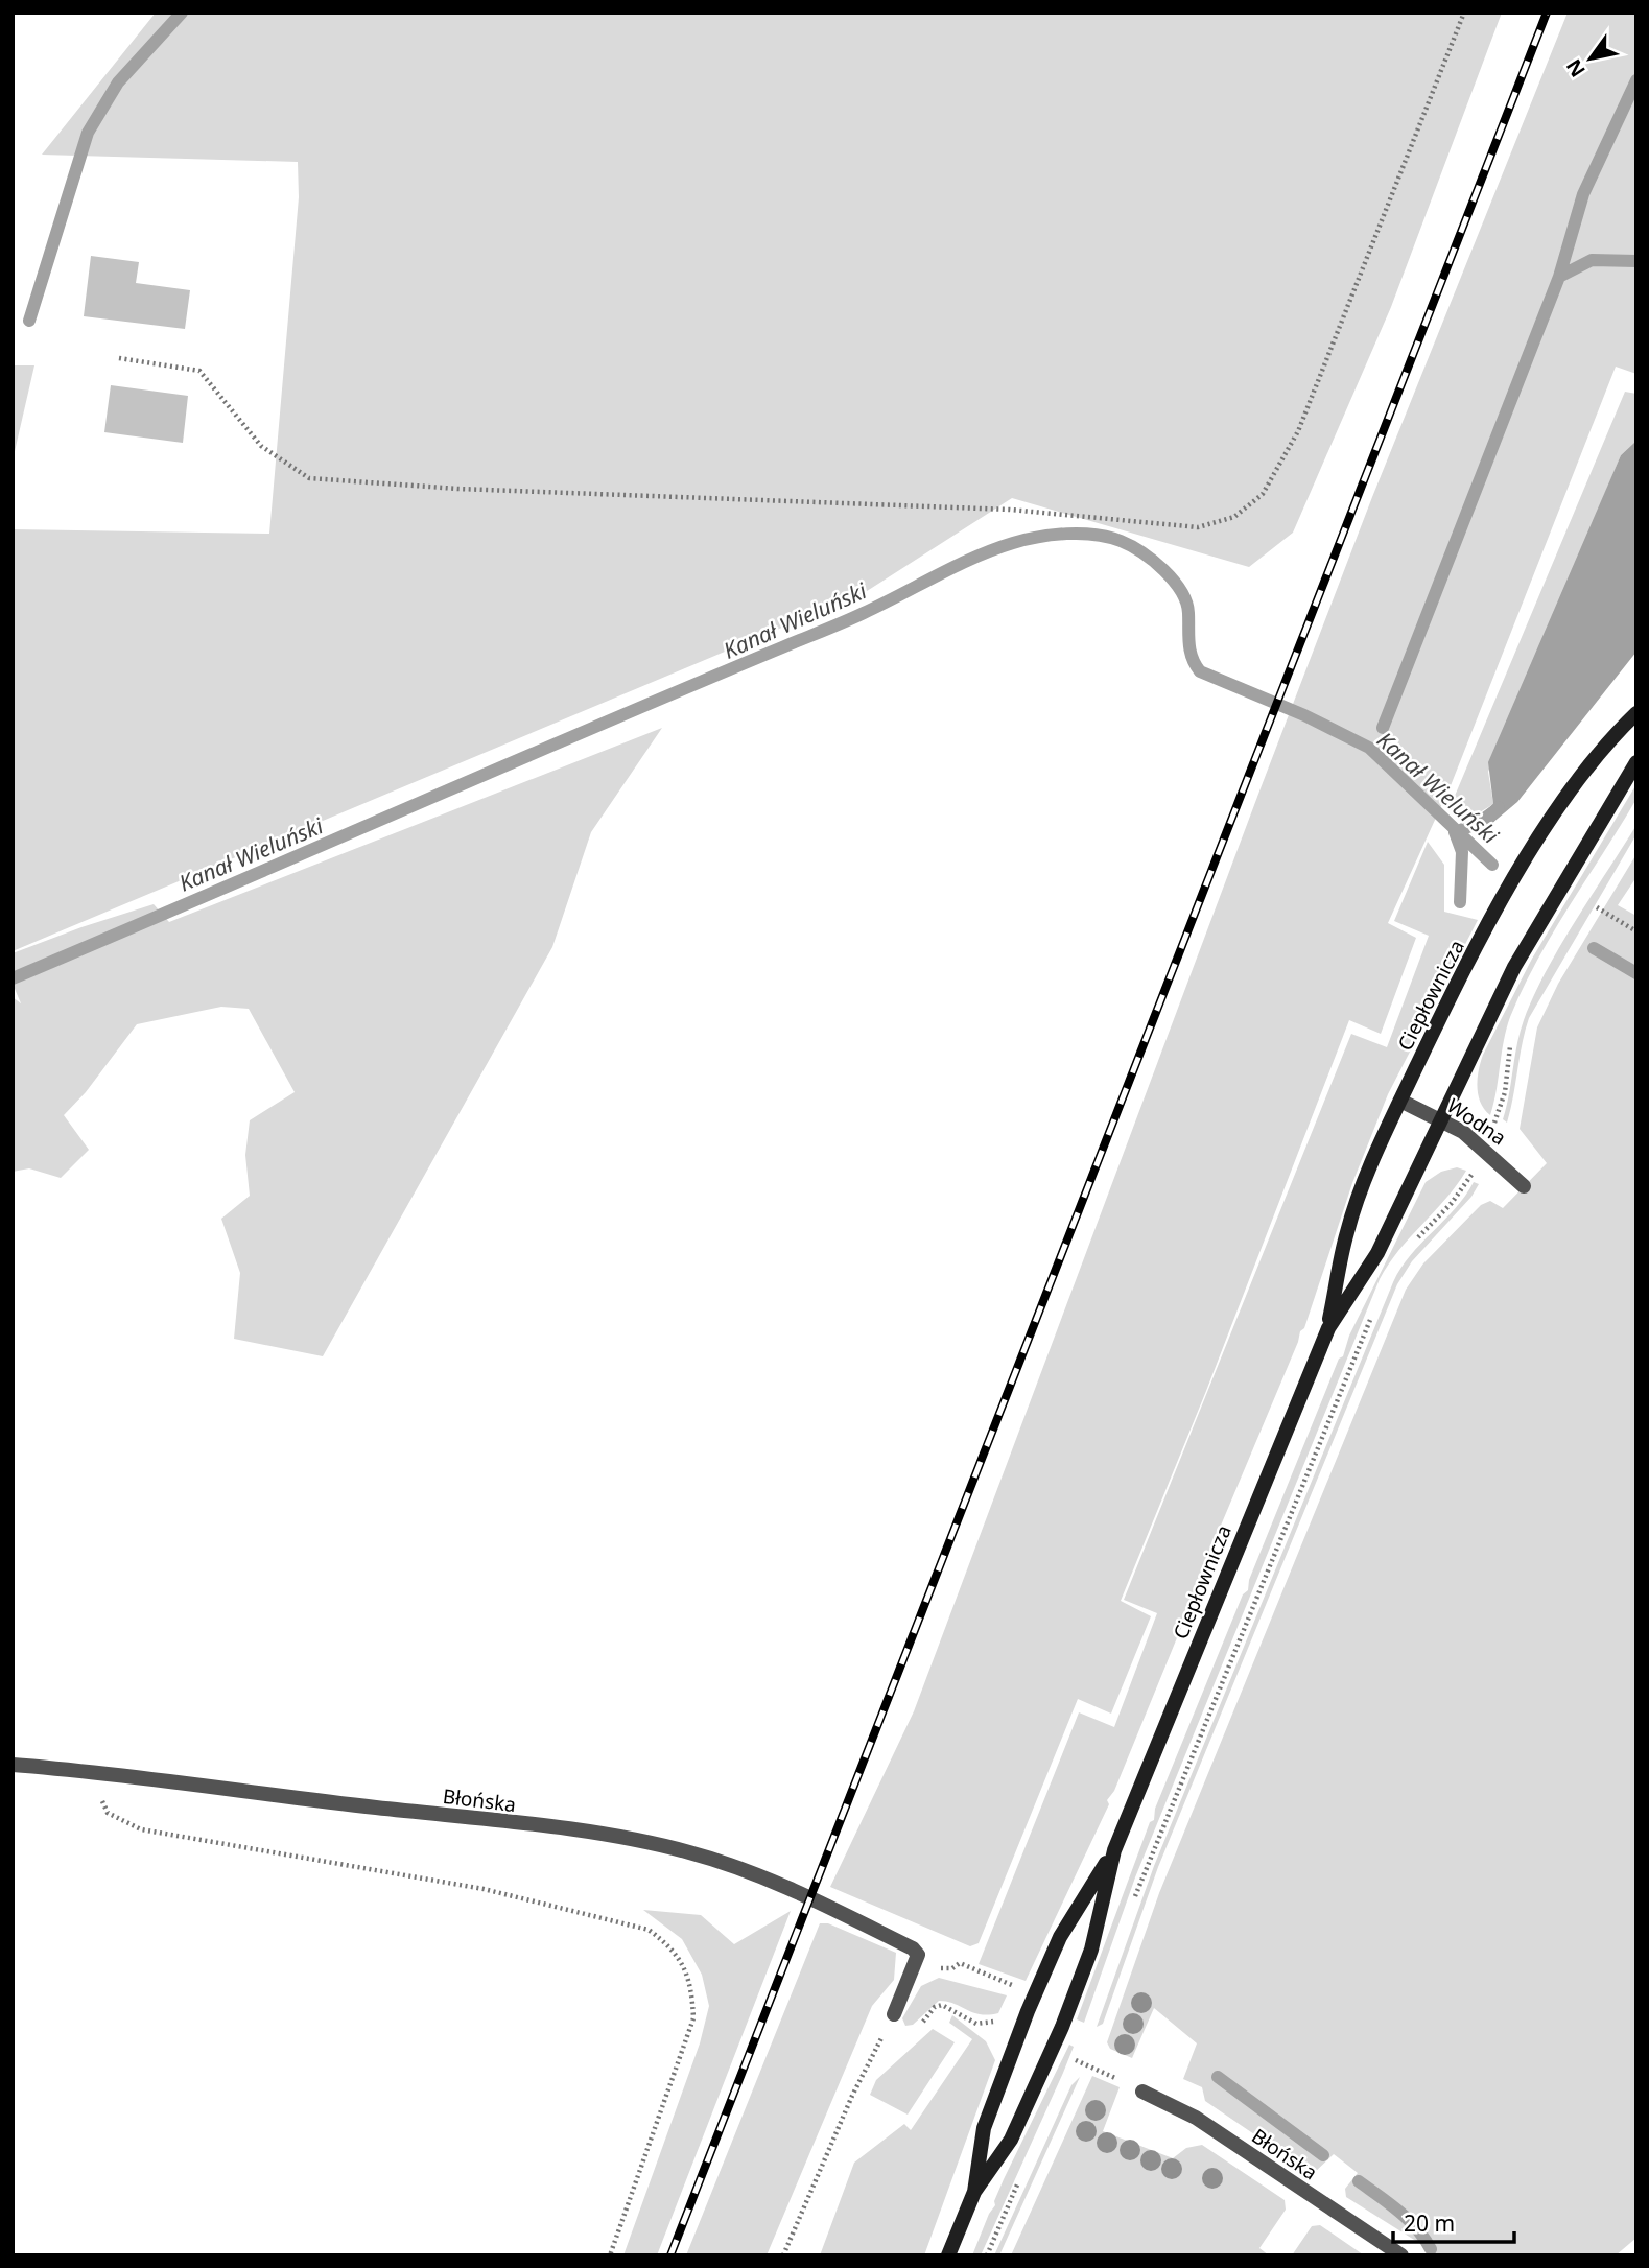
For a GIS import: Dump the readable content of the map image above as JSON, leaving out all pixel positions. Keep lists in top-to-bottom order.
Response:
{
  "streets": {
    "main road": ["Ciepłownicza"],
    "street": ["Wodna", "Błońska"]
  },
  "crossings": [
    ["Ciepłownicza", "Wodna"]
  ],
  "water": ["Kanał Wieluński"],
  "scale_bar": "20 m",
  "north": "bottom left"
}
